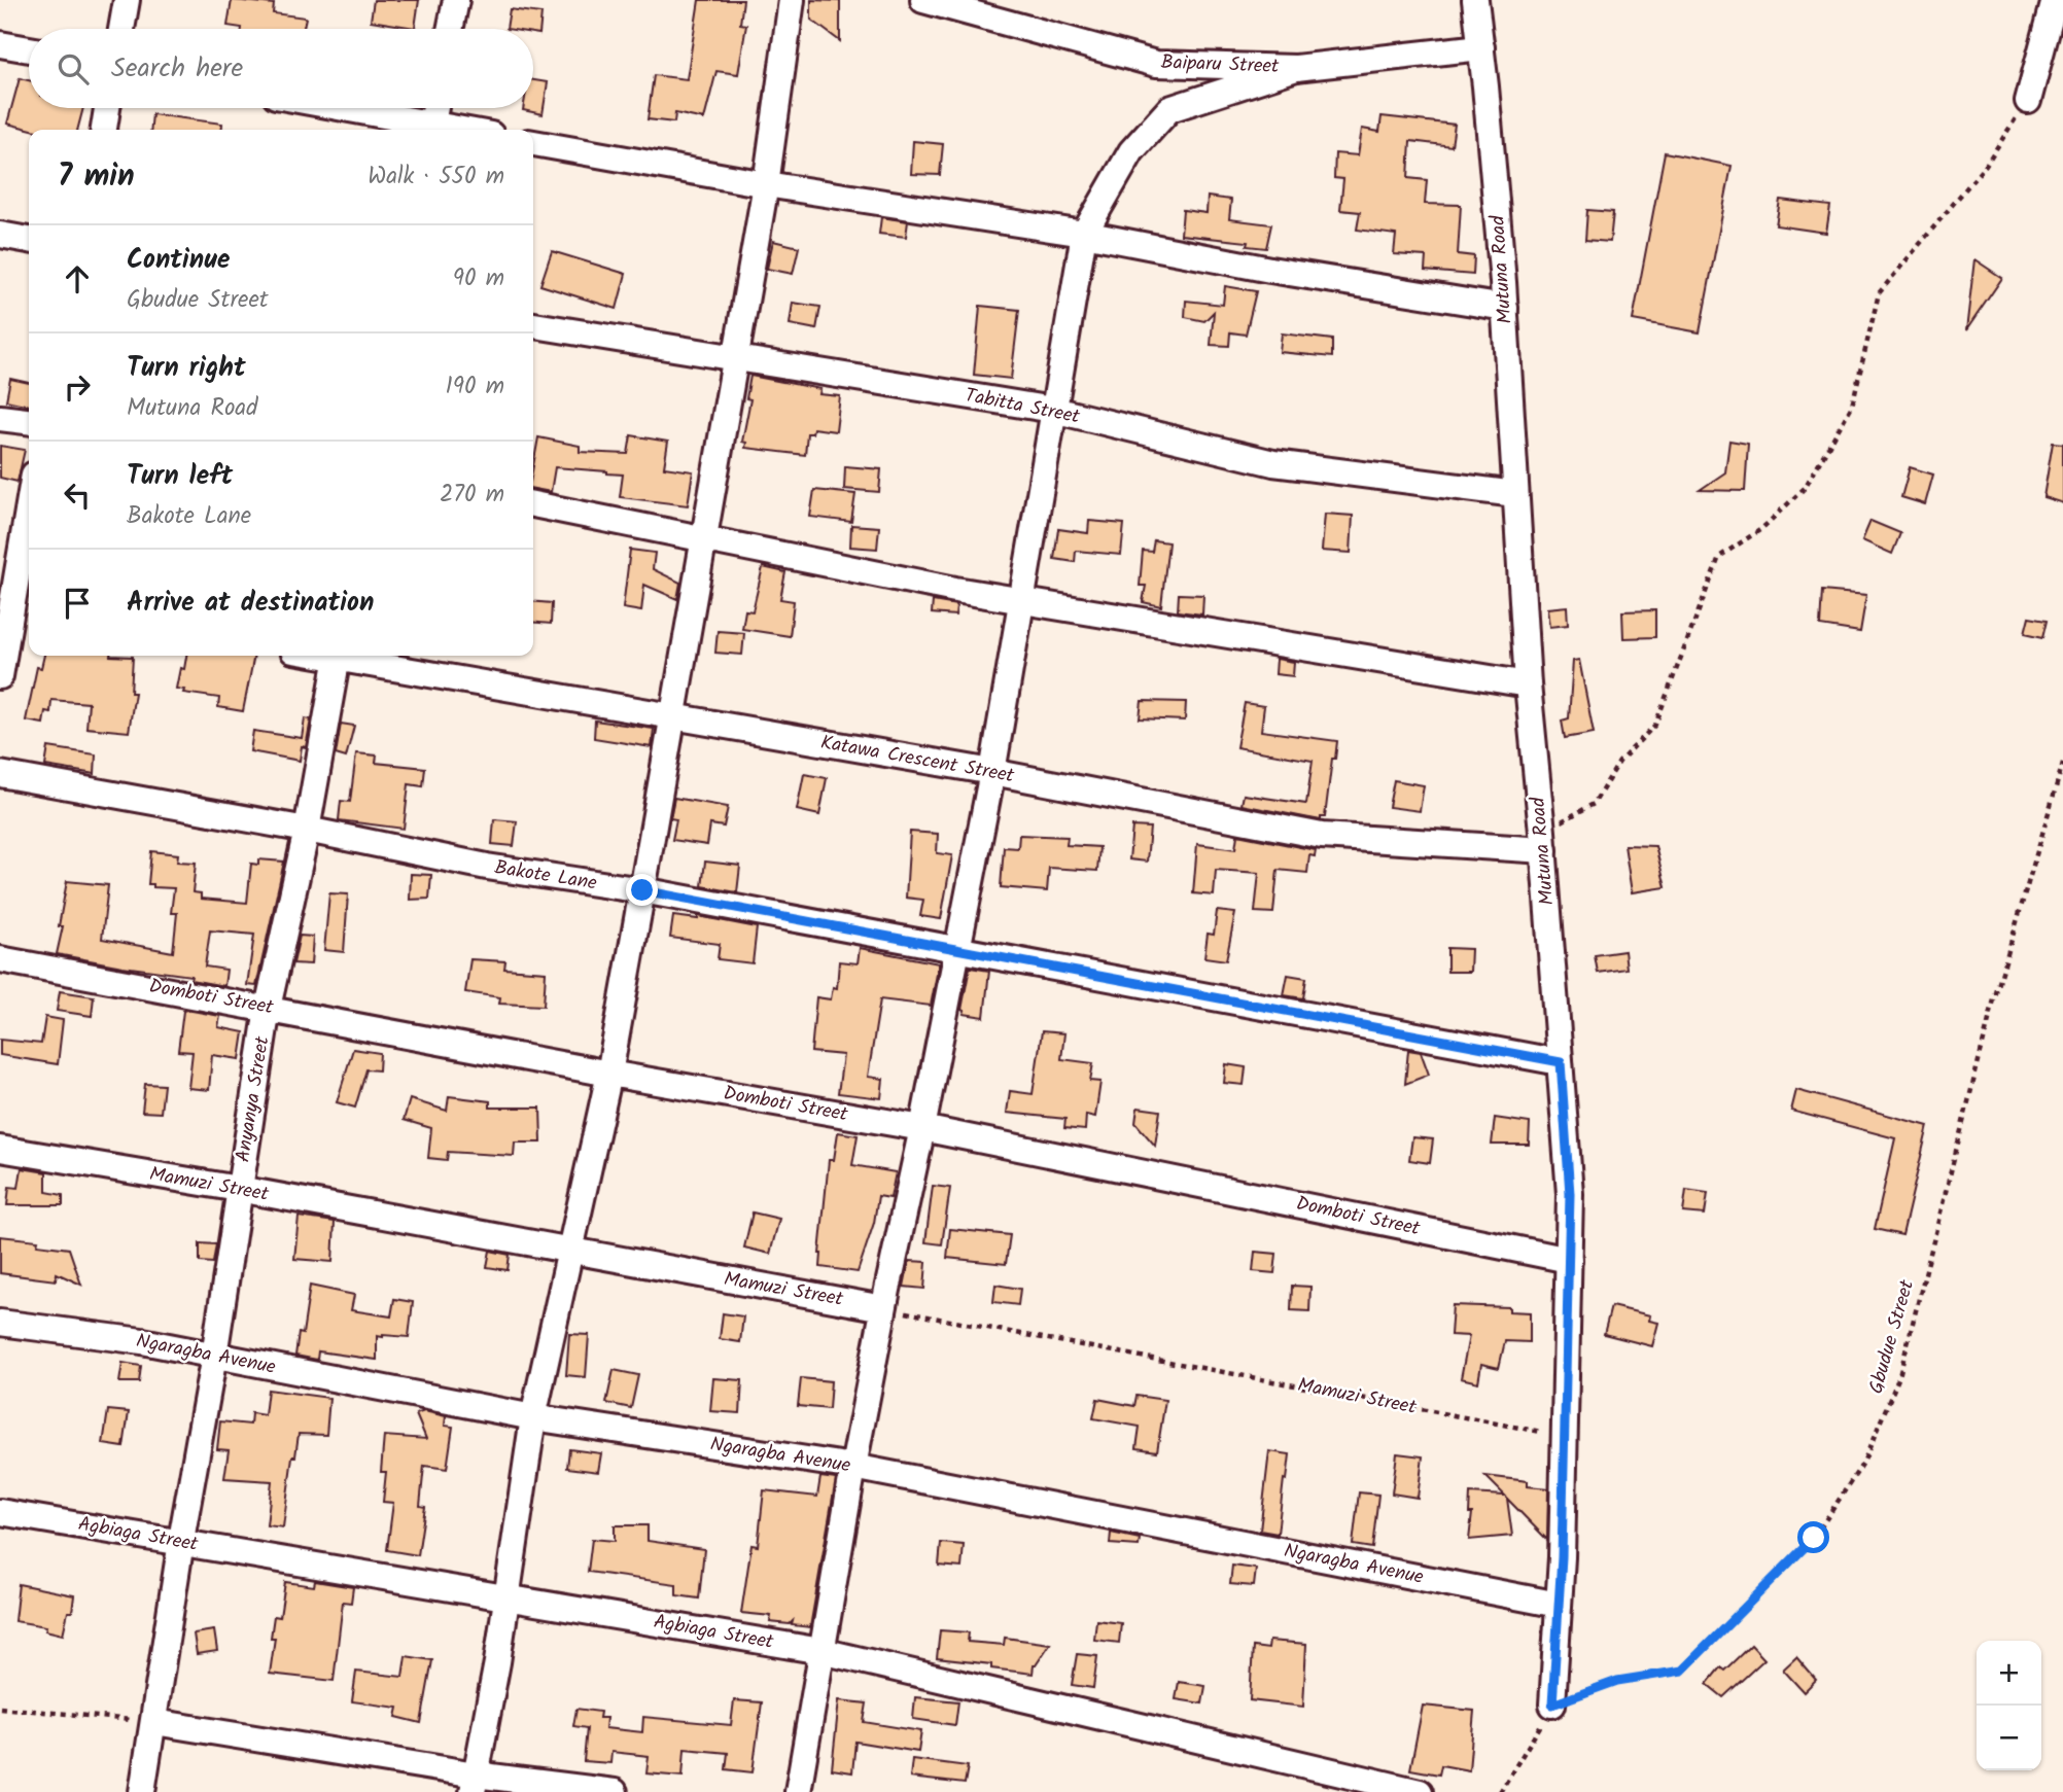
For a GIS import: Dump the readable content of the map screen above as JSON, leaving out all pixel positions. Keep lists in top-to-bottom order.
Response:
{
  "streets": {
    "street": [
      "Baiparu Street",
      "Mutuna Road",
      "Tabitta Street",
      "Katawa Crescent Street",
      "Bakote Lane",
      "Domboti Street",
      "Anyanya Street",
      "Mamuzi Street",
      "Ngaragba Avenue",
      "Agbiaga Street"
    ],
    "path": ["Gbudue Street"]
  },
  "crossings": [
    ["Baiparu Street", "Mutuna Road"],
    ["Mutuna Road", "Tabitta Street"],
    ["Mutuna Road", "Katawa Crescent Street"],
    ["Mutuna Road", "Bakote Lane"],
    ["Mutuna Road", "Domboti Street"],
    ["Mutuna Road", "Mamuzi Street"],
    ["Mutuna Road", "Gbudue Street"],
    ["Mutuna Road", "Ngaragba Avenue"],
    ["Bakote Lane", "Anyanya Street"],
    ["Domboti Street", "Anyanya Street"],
    ["Anyanya Street", "Mamuzi Street"],
    ["Anyanya Street", "Ngaragba Avenue"],
    ["Anyanya Street", "Agbiaga Street"]
  ],
  "page": {
    "search": "Search here",
    "heading": ["7 min", "Walk · 550 m"],
    "list": [
      ["Continue", "Gbudue Street", "90 m"],
      ["Turn right", "Mutuna Road", "190 m"],
      ["Turn left", "Bakote Lane", "270 m"],
      "Arrive at destination"
    ],
    "map_buttons": ["+", "−"]
  }
}
